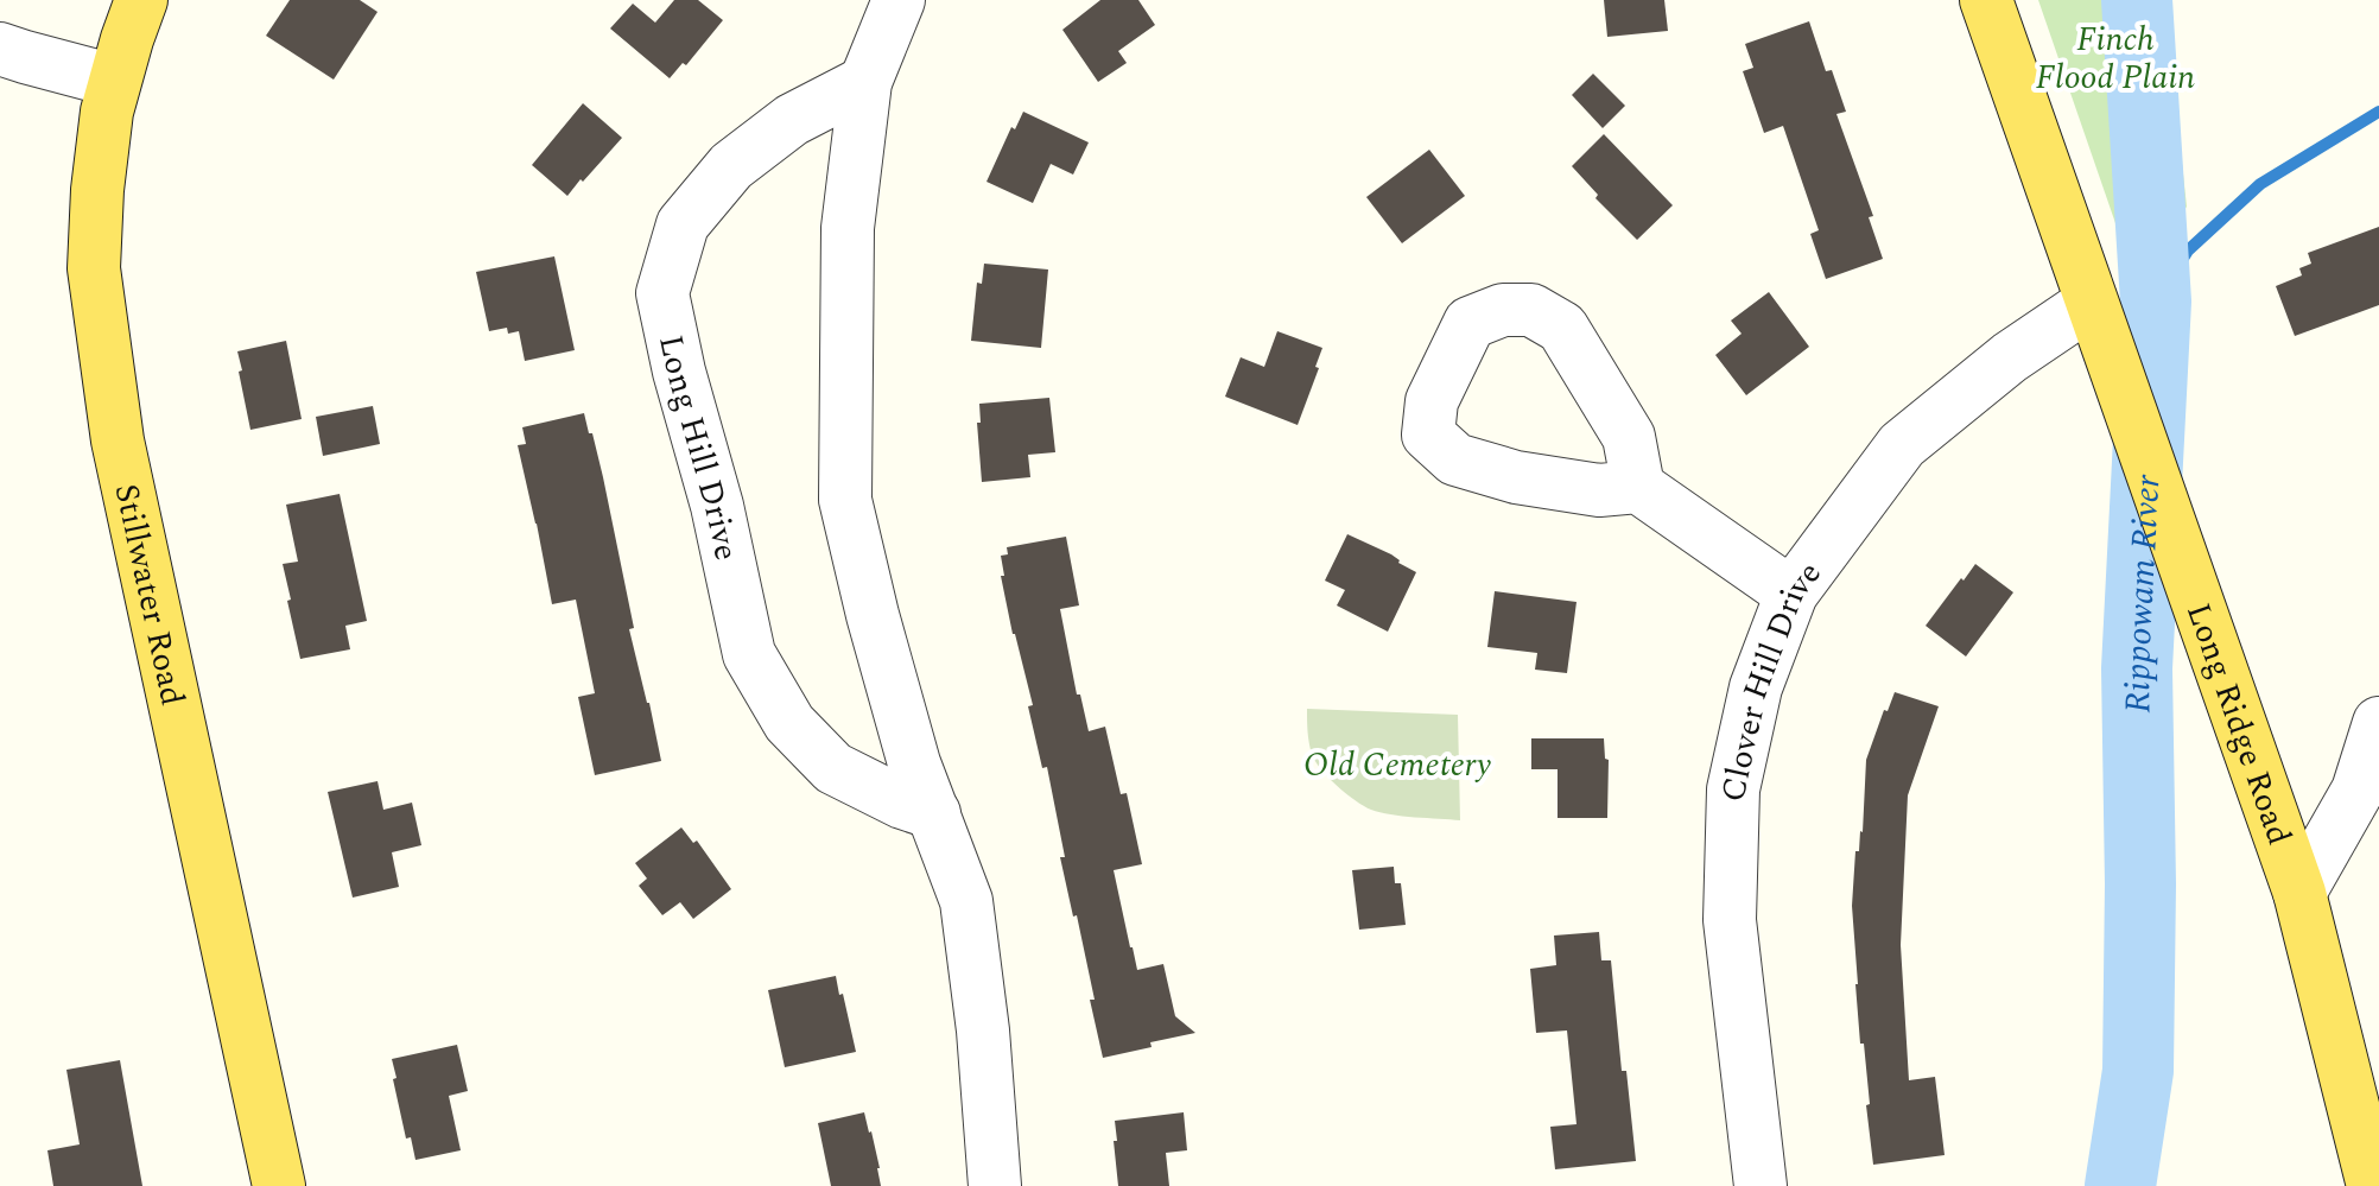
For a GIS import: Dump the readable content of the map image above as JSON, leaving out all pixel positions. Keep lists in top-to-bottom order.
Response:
{
  "streets": {
    "main road": ["Stillwater Road", "Long Ridge Road"],
    "street": ["Long Hill Drive", "Clover Hill Drive"]
  },
  "crossings": [
    ["Clover Hill Drive", "Long Ridge Road"]
  ],
  "water": ["Rippowam River"],
  "parks": ["Finch Flood Plain", "Old Cemetery"]
}
